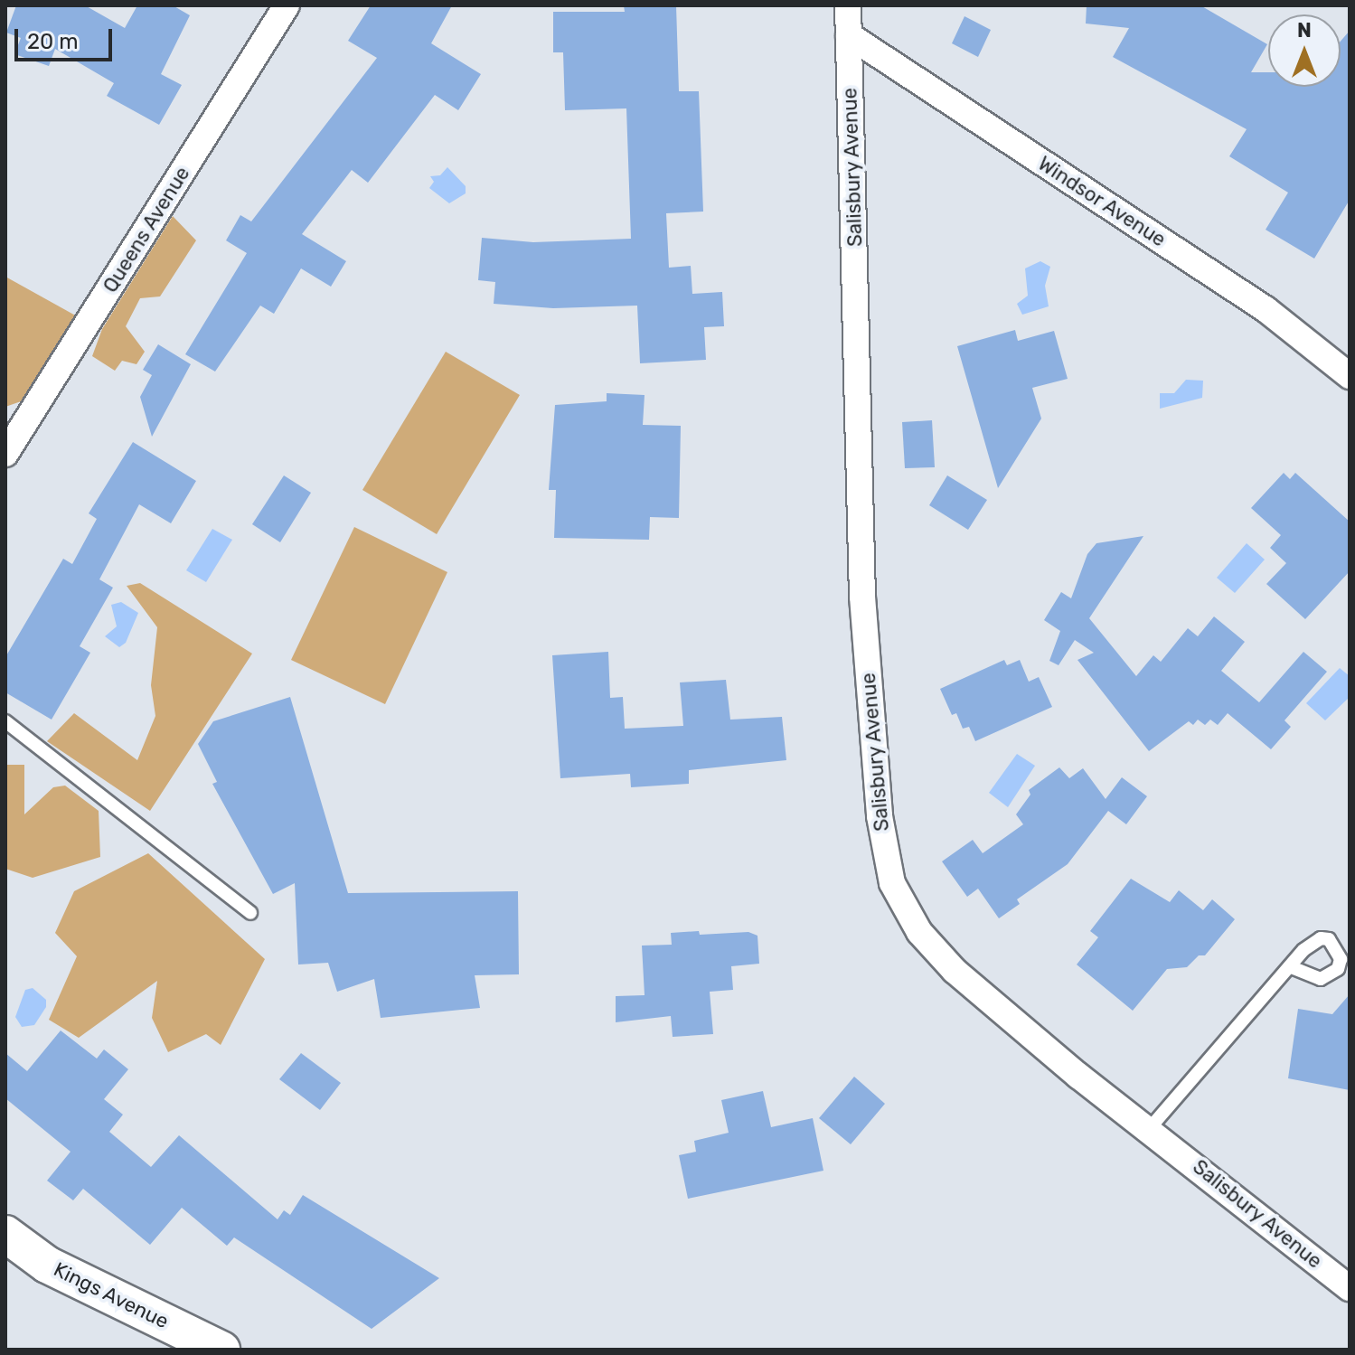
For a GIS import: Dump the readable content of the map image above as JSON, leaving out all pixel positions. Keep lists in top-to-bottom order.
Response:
{
  "streets": {
    "street": [
      "Salisbury Avenue",
      "Windsor Avenue",
      "Queens Avenue",
      "Kings Avenue"
    ]
  },
  "crossings": [
    ["Salisbury Avenue", "Windsor Avenue"]
  ],
  "scale_bar": "20 m",
  "north": "top"
}
